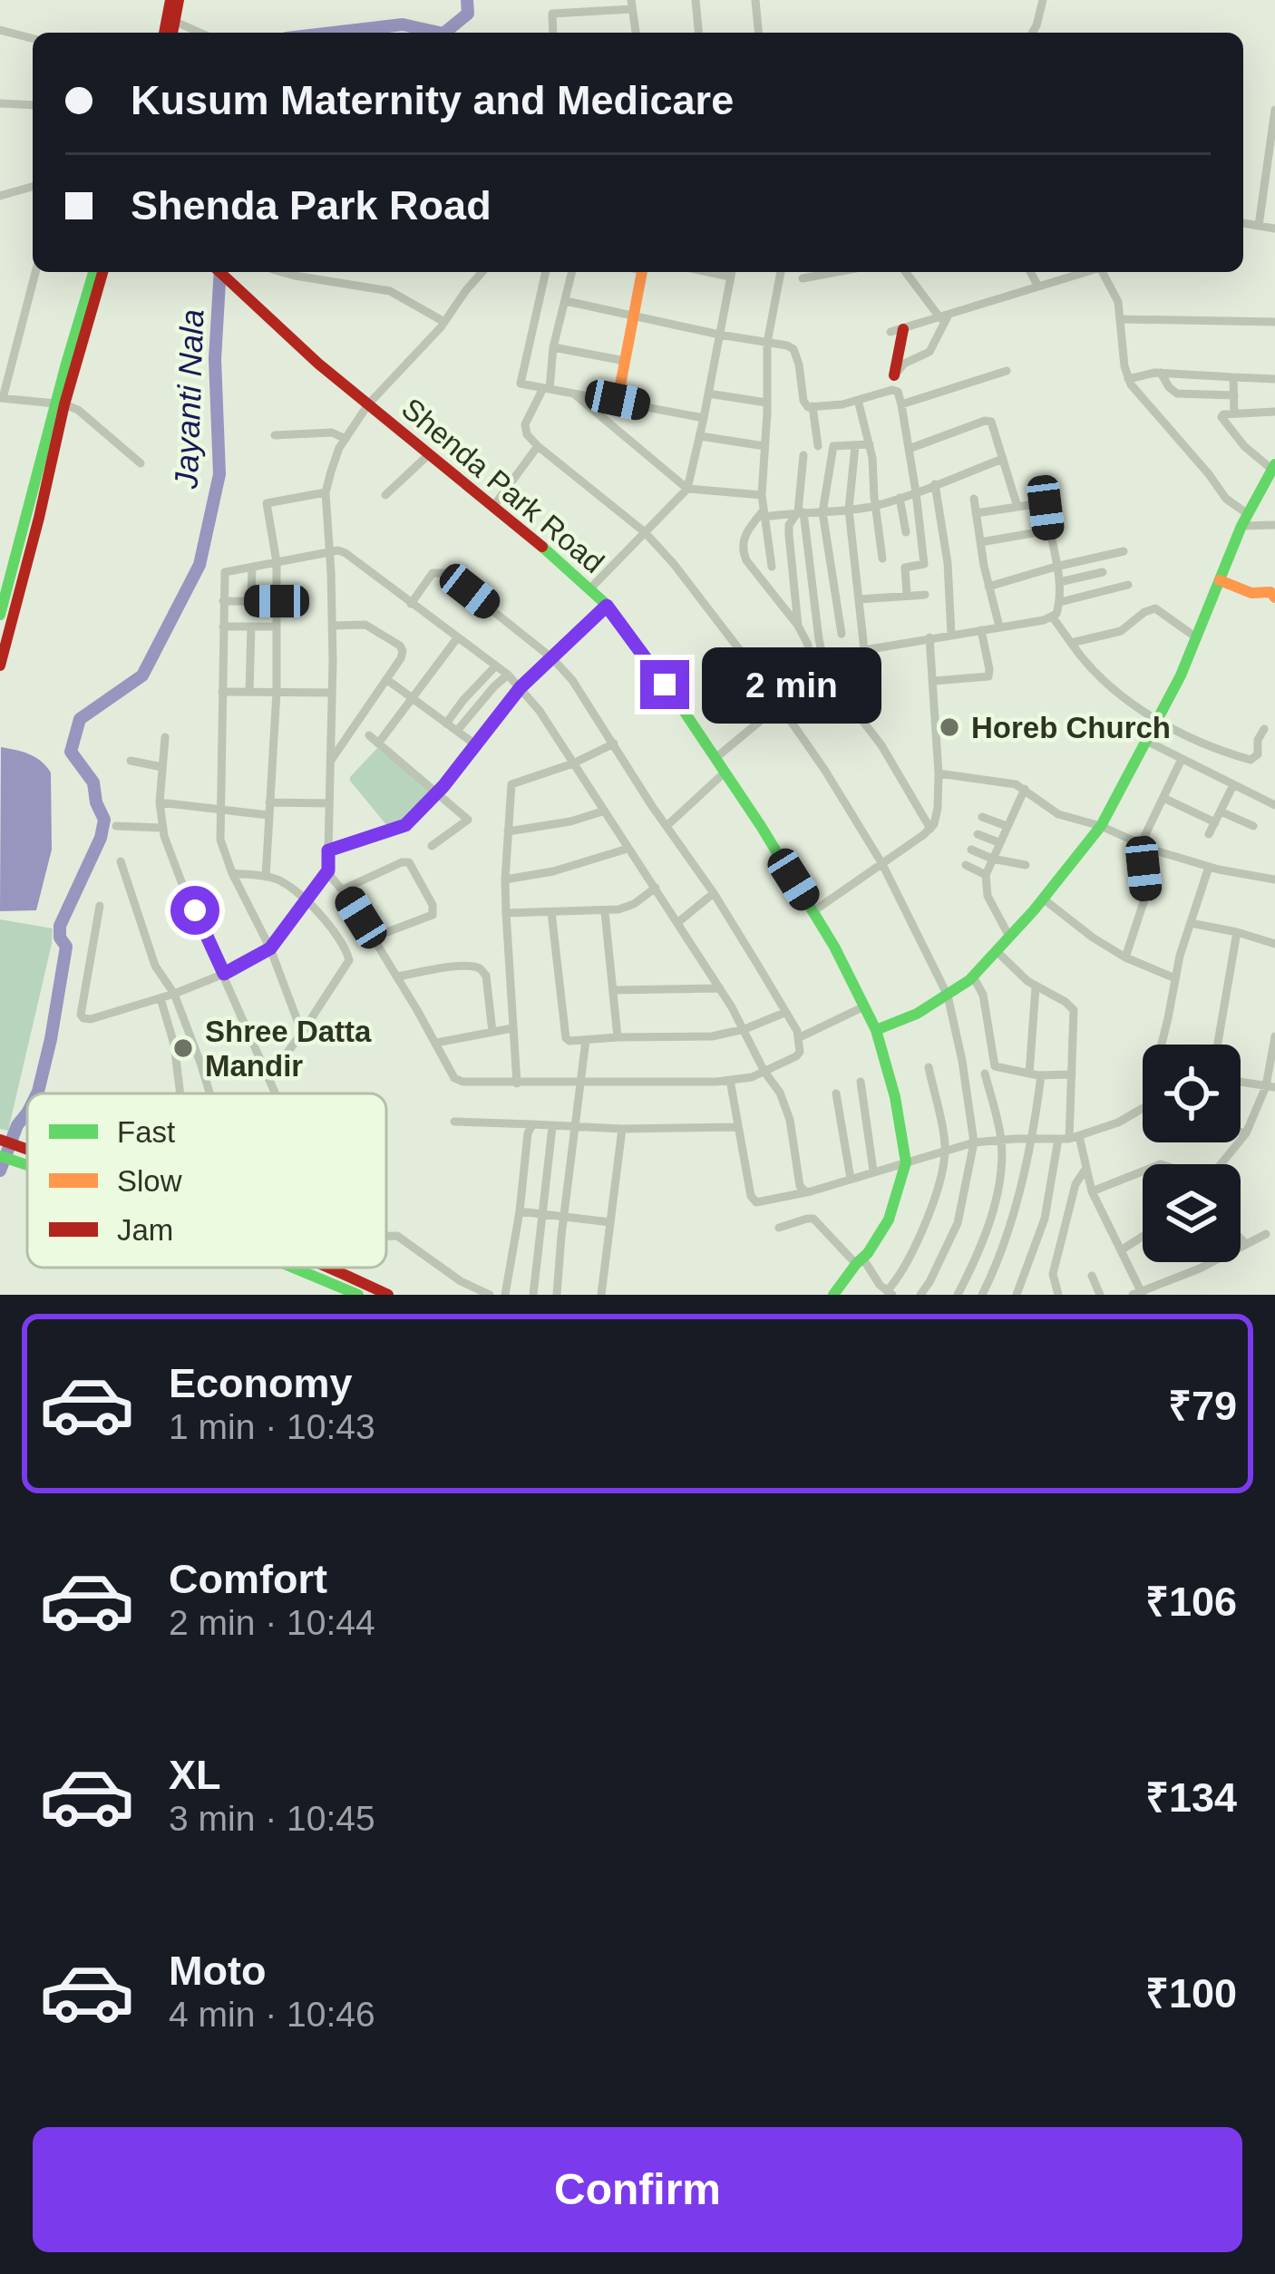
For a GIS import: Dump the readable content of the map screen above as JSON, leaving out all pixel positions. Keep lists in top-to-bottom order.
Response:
{
  "streets": {
    "main road": ["Shenda Park Road"]
  },
  "water": ["Jayanti Nala"],
  "places": ["Horeb Church", "Shree Datta Mandir"],
  "legend": ["Fast", "Slow", "Jam"],
  "page": {
    "banner": ["Kusum Maternity and Medicare", "Shenda Park Road"],
    "bubble": "2 min",
    "list": [
      {
        "name": "Economy",
        "note": "1 min · 10:43",
        "value": "₹79"
      },
      {
        "name": "Comfort",
        "note": "2 min · 10:44",
        "value": "₹106"
      },
      {
        "name": "XL",
        "note": "3 min · 10:45",
        "value": "₹134"
      },
      {
        "name": "Moto",
        "note": "4 min · 10:46",
        "value": "₹100"
      }
    ],
    "buttons": "Confirm"
  }
}
